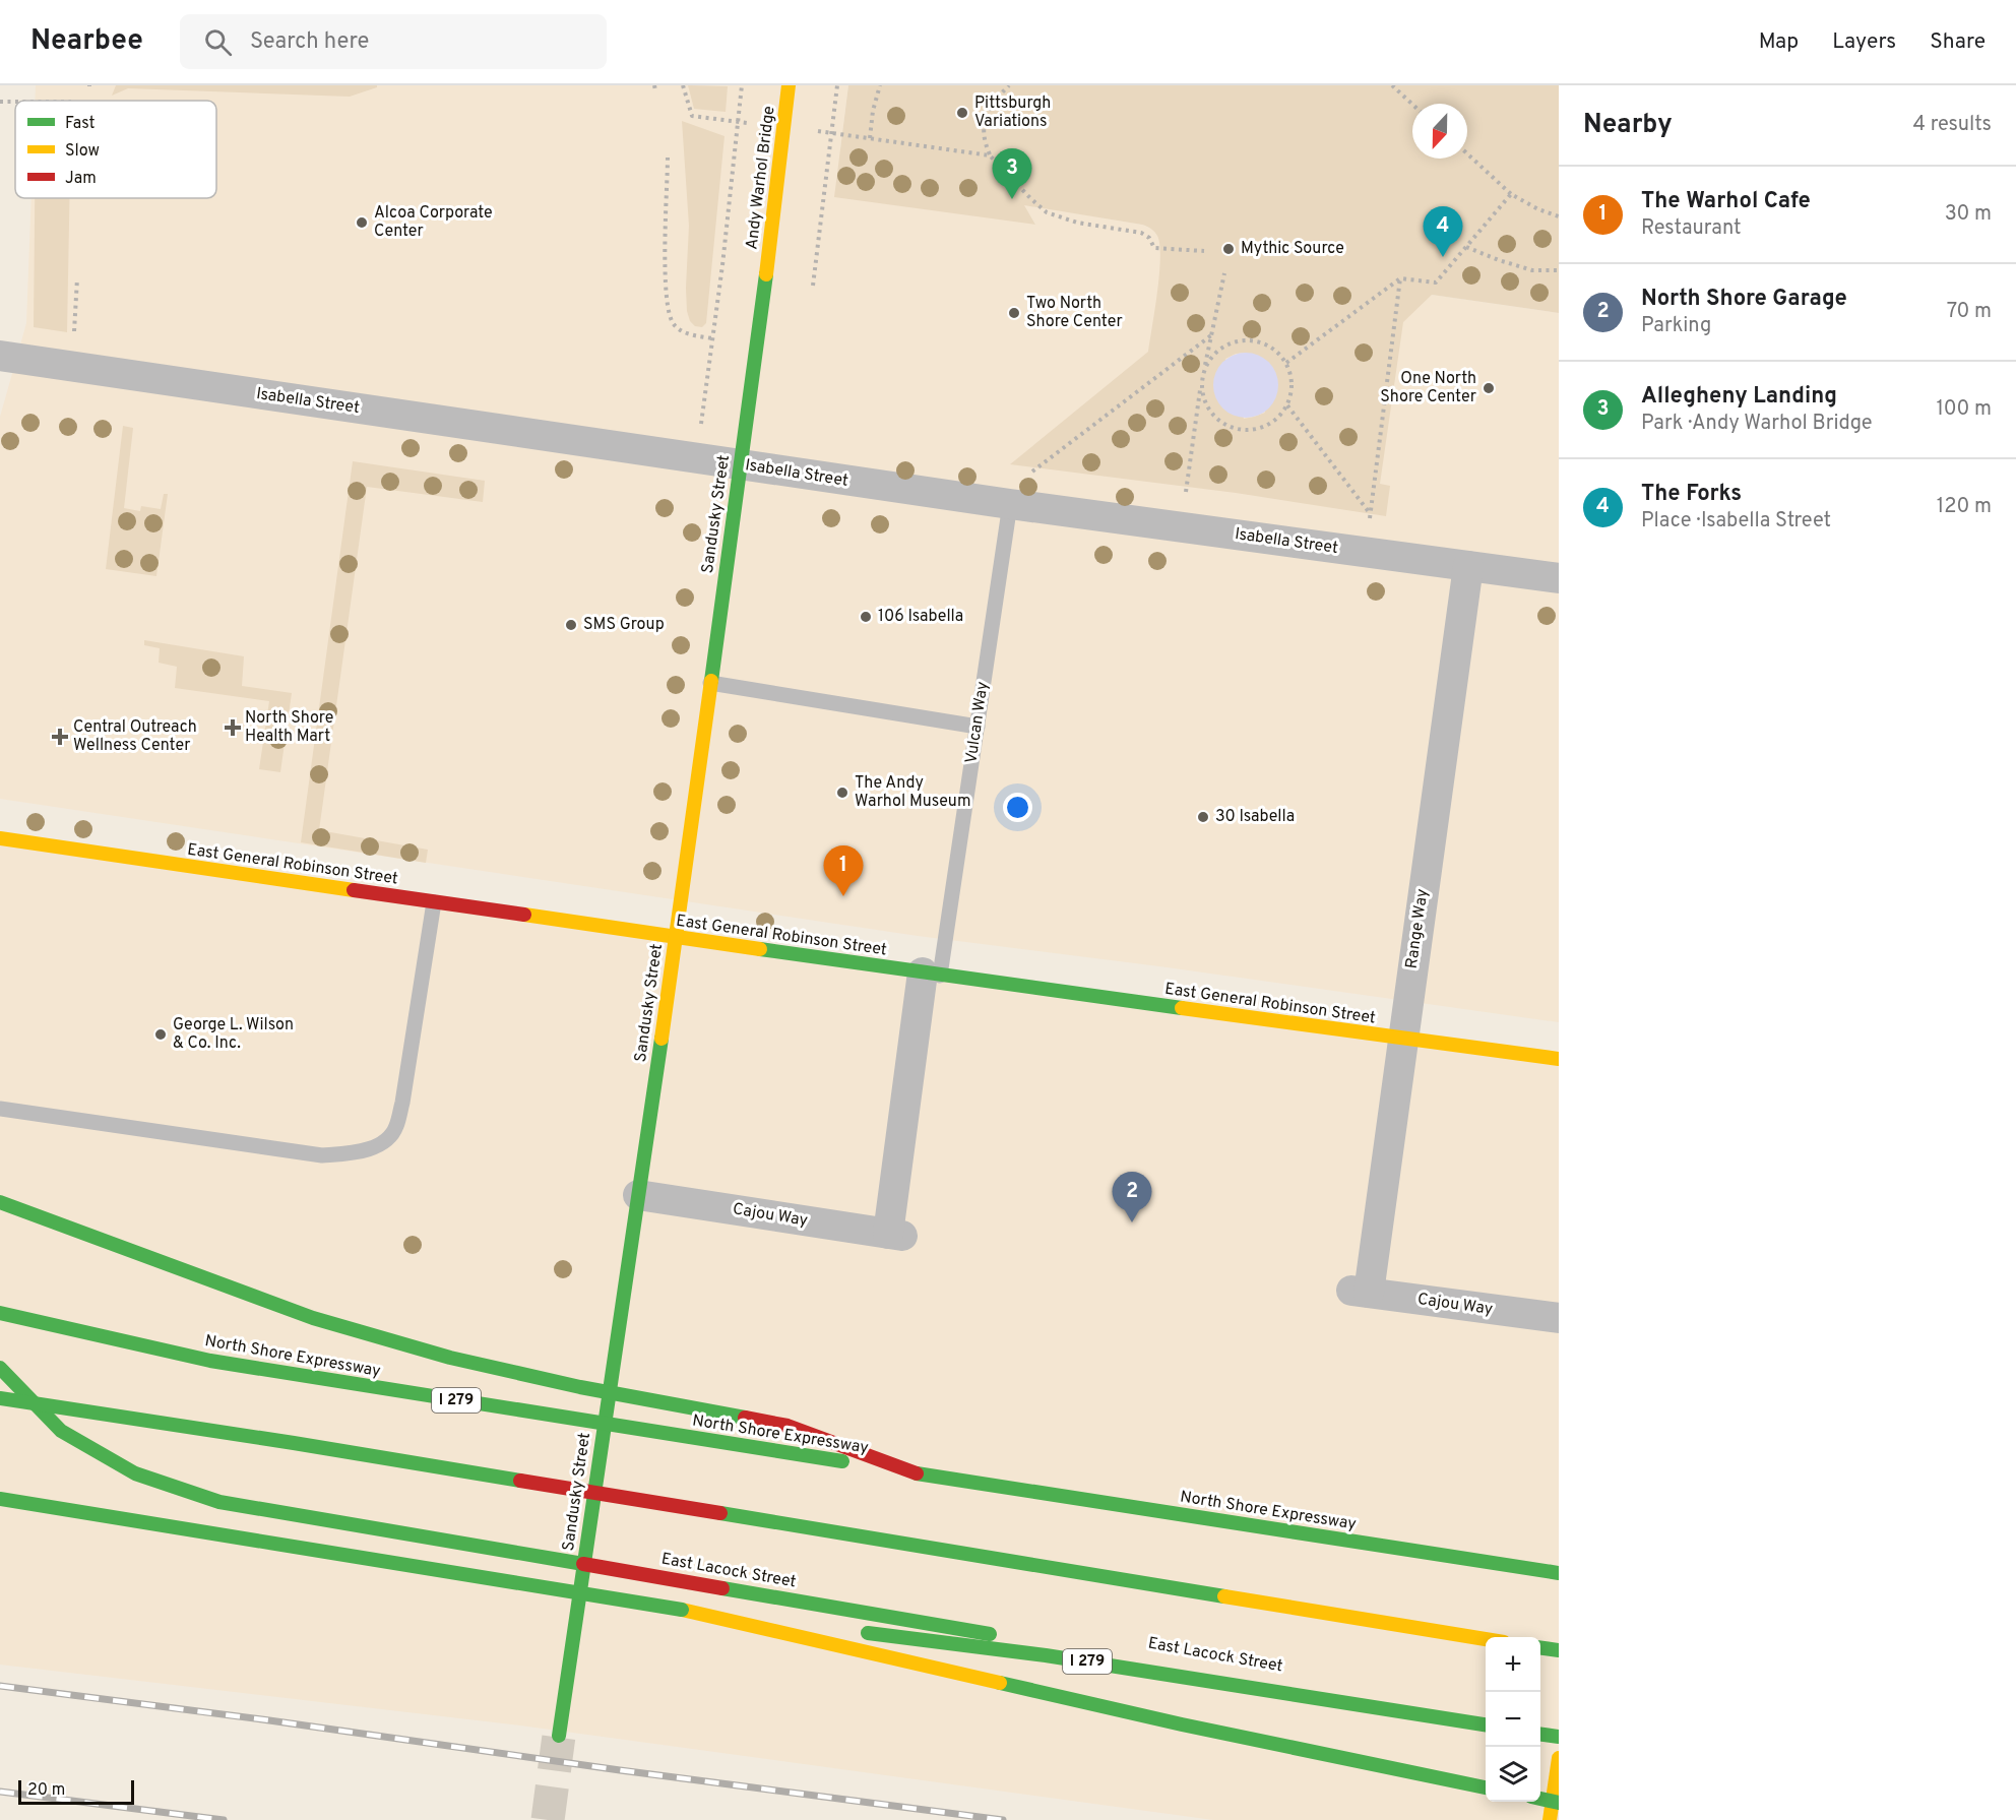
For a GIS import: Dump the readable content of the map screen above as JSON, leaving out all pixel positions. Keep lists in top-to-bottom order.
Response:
{
  "streets": {
    "main road": [
      "Andy Warhol Bridge",
      "Sandusky Street",
      "East General Robinson Street",
      "North Shore Expressway",
      "I 279",
      "East Lacock Street"
    ],
    "street": [
      "Isabella Street",
      "Vulcan Way",
      "Range Way",
      "Cajou Way"
    ]
  },
  "crossings": [
    ["Andy Warhol Bridge", "Sandusky Street"],
    ["Isabella Street", "Sandusky Street"],
    ["Isabella Street", "Vulcan Way"],
    ["Isabella Street", "Range Way"],
    ["Sandusky Street", "East General Robinson Street"],
    ["Sandusky Street", "Cajou Way"],
    ["Sandusky Street", "East Lacock Street"],
    ["Vulcan Way", "East General Robinson Street"],
    ["Vulcan Way", "Cajou Way"],
    ["East General Robinson Street", "Range Way"],
    ["Range Way", "Cajou Way"]
  ],
  "places": {
    "other": [
      "Pittsburgh Variations",
      "Alcoa Corporate Center",
      "Mythic Source",
      "Two North Shore Center",
      "One North Shore Center",
      "106 Isabella",
      "SMS Group",
      "The Andy Warhol Museum",
      "30 Isabella",
      "George L. Wilson & Co. Inc."
    ],
    "health": ["North Shore Health Mart", "Central Outreach Wellness Center"]
  },
  "legend": ["Fast", "Slow", "Jam"],
  "scale_bar": "20 m",
  "north": "bottom",
  "page": {
    "header": "Nearbee",
    "search": "Search here",
    "nav": ["Map", "Layers", "Share"],
    "heading": ["Nearby", "4 results"],
    "pins": [
      "3",
      "4",
      "1",
      "2"
    ],
    "list": [
      {
        "mark": "1",
        "name": "The Warhol Cafe",
        "note": "Restaurant",
        "value": "30 m"
      },
      {
        "mark": "2",
        "name": "North Shore Garage",
        "note": "Parking",
        "value": "70 m"
      },
      {
        "mark": "3",
        "name": "Allegheny Landing",
        "note": "Park · Andy Warhol Bridge",
        "value": "100 m"
      },
      {
        "mark": "4",
        "name": "The Forks",
        "note": "Place · Isabella Street",
        "value": "120 m"
      }
    ],
    "map_buttons": ["+", "−"],
    "scale": "20 m"
  }
}
